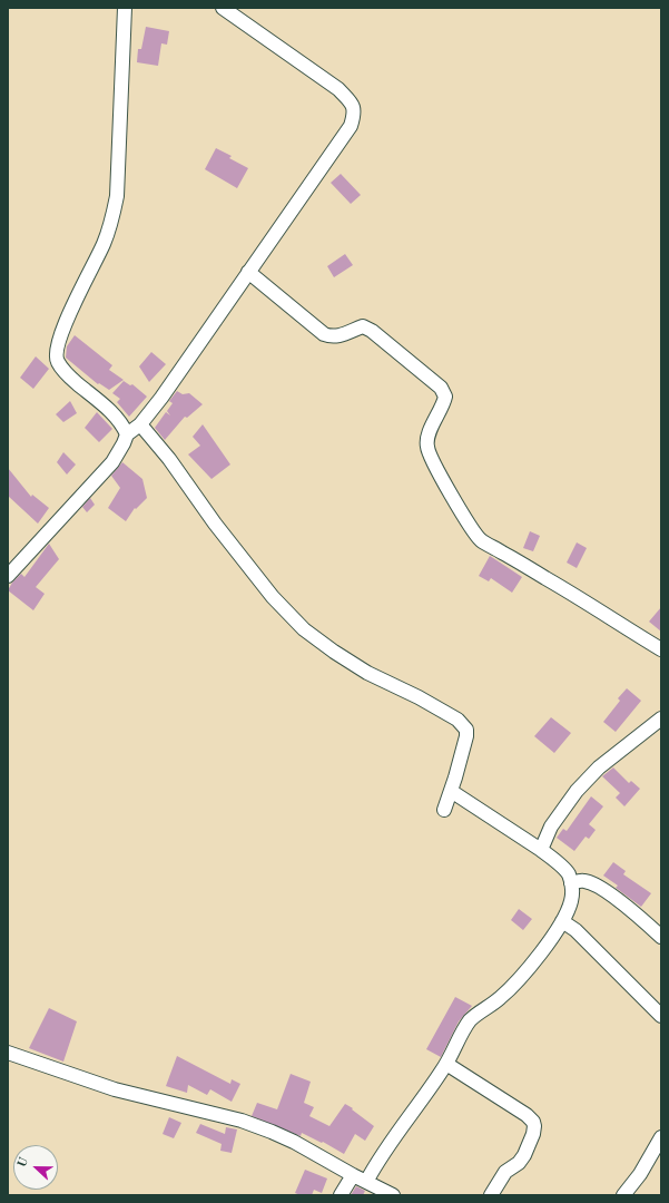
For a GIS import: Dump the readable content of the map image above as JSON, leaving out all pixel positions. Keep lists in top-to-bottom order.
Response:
{
  "north": "left"
}
